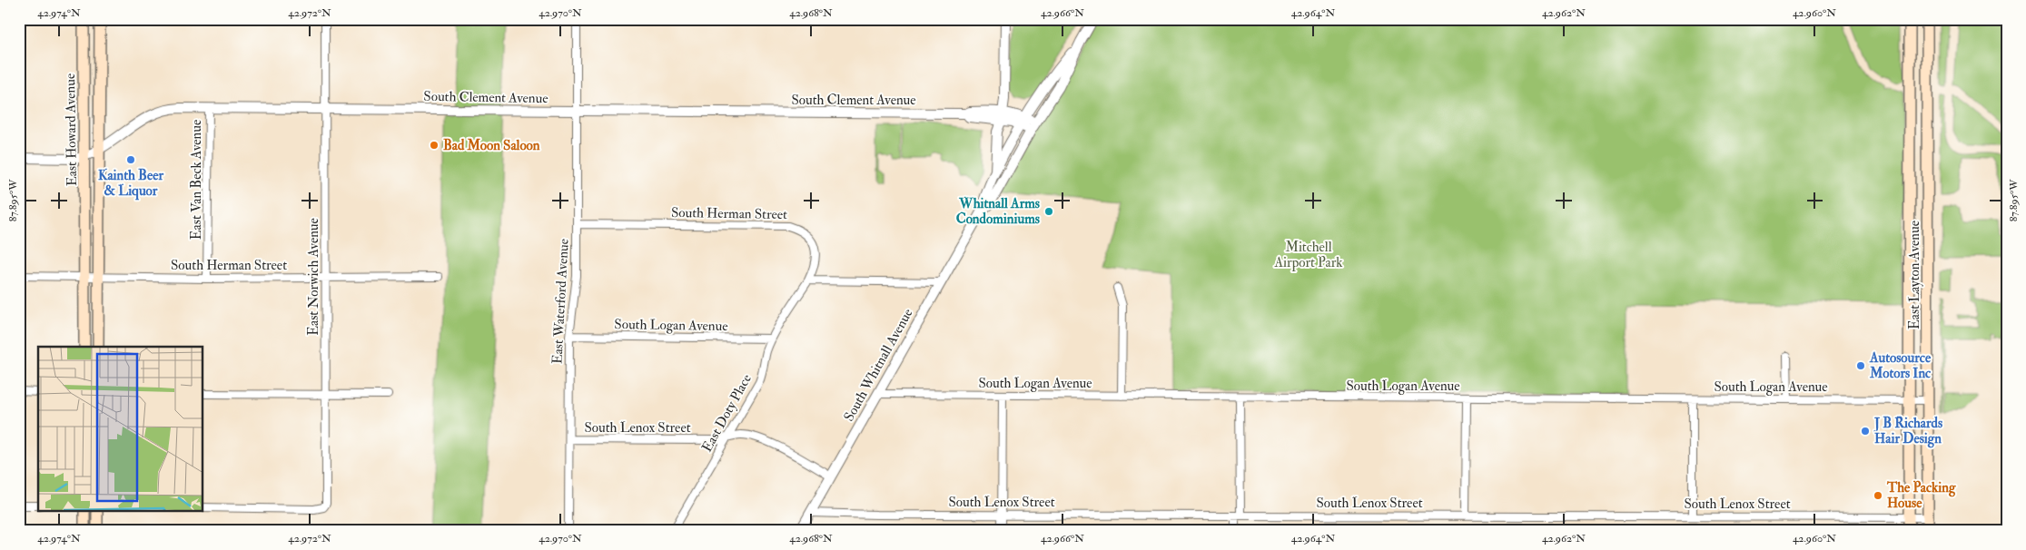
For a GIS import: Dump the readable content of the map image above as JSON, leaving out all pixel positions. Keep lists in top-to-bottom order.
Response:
{
  "streets": {
    "main road": ["East Howard Avenue", "East Layton Avenue"],
    "street": [
      "South Clement Avenue",
      "East Van Beck Avenue",
      "South Herman Street",
      "East Norwich Avenue",
      "East Waterford Avenue",
      "South Logan Avenue",
      "South Whitnall Avenue",
      "East Doty Place",
      "South Lenox Street"
    ]
  },
  "crossings": [
    ["South Clement Avenue", "East Howard Avenue"],
    ["South Clement Avenue", "East Van Beck Avenue"],
    ["South Clement Avenue", "East Norwich Avenue"],
    ["South Clement Avenue", "East Waterford Avenue"],
    ["South Clement Avenue", "South Whitnall Avenue"],
    ["East Howard Avenue", "South Herman Street"],
    ["East Van Beck Avenue", "South Herman Street"],
    ["South Herman Street", "East Norwich Avenue"],
    ["South Herman Street", "East Waterford Avenue"],
    ["South Herman Street", "East Doty Place"],
    ["East Layton Avenue", "South Logan Avenue"],
    ["East Layton Avenue", "South Lenox Street"],
    ["East Waterford Avenue", "South Logan Avenue"],
    ["East Waterford Avenue", "South Lenox Street"],
    ["South Logan Avenue", "South Whitnall Avenue"],
    ["South Logan Avenue", "East Doty Place"],
    ["South Whitnall Avenue", "South Lenox Street"],
    ["East Doty Place", "South Lenox Street"]
  ],
  "parks": ["Mitchell Airport Park"],
  "places": [
    "Bad Moon Saloon",
    "Kainth Beer & Liquor",
    "Whitnall Arms Condominiums",
    "Autosource Motors Inc",
    "J B Richards Hair Design",
    "The Packing House"
  ],
  "coordinates": [
    "42.974°N",
    "42.972°N",
    "42.970°N",
    "42.968°N",
    "42.966°N",
    "42.964°N",
    "42.962°N",
    "42.960°N",
    "87.895°W"
  ]
}
